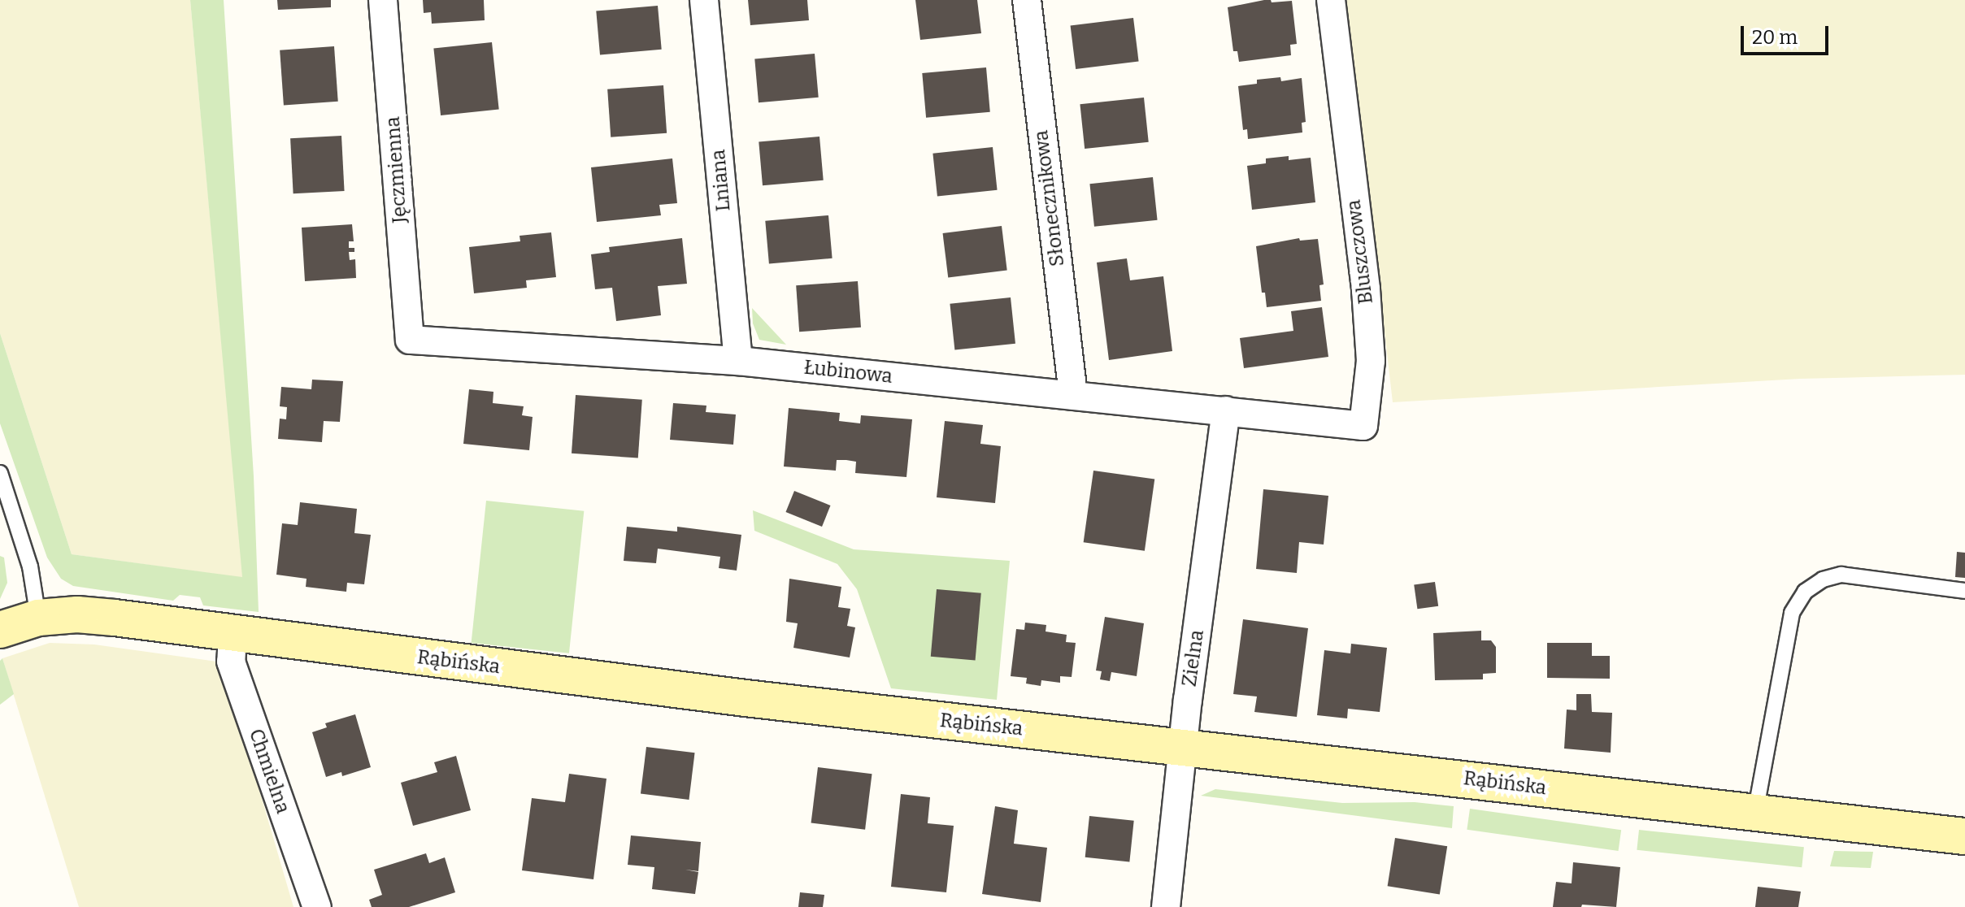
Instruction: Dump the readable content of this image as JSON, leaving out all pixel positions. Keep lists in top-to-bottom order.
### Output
{
  "streets": {
    "street": [
      "Jęczmienna",
      "Lniana",
      "Słonecznikowa",
      "Bluszczowa",
      "Łubinowa",
      "Zielna",
      "Rąbińska",
      "Chmielna"
    ]
  },
  "crossings": [
    ["Jęczmienna", "Łubinowa"],
    ["Lniana", "Łubinowa"],
    ["Słonecznikowa", "Łubinowa"],
    ["Bluszczowa", "Łubinowa"],
    ["Łubinowa", "Zielna"],
    ["Zielna", "Rąbińska"],
    ["Rąbińska", "Chmielna"]
  ],
  "scale_bar": "20 m"
}
